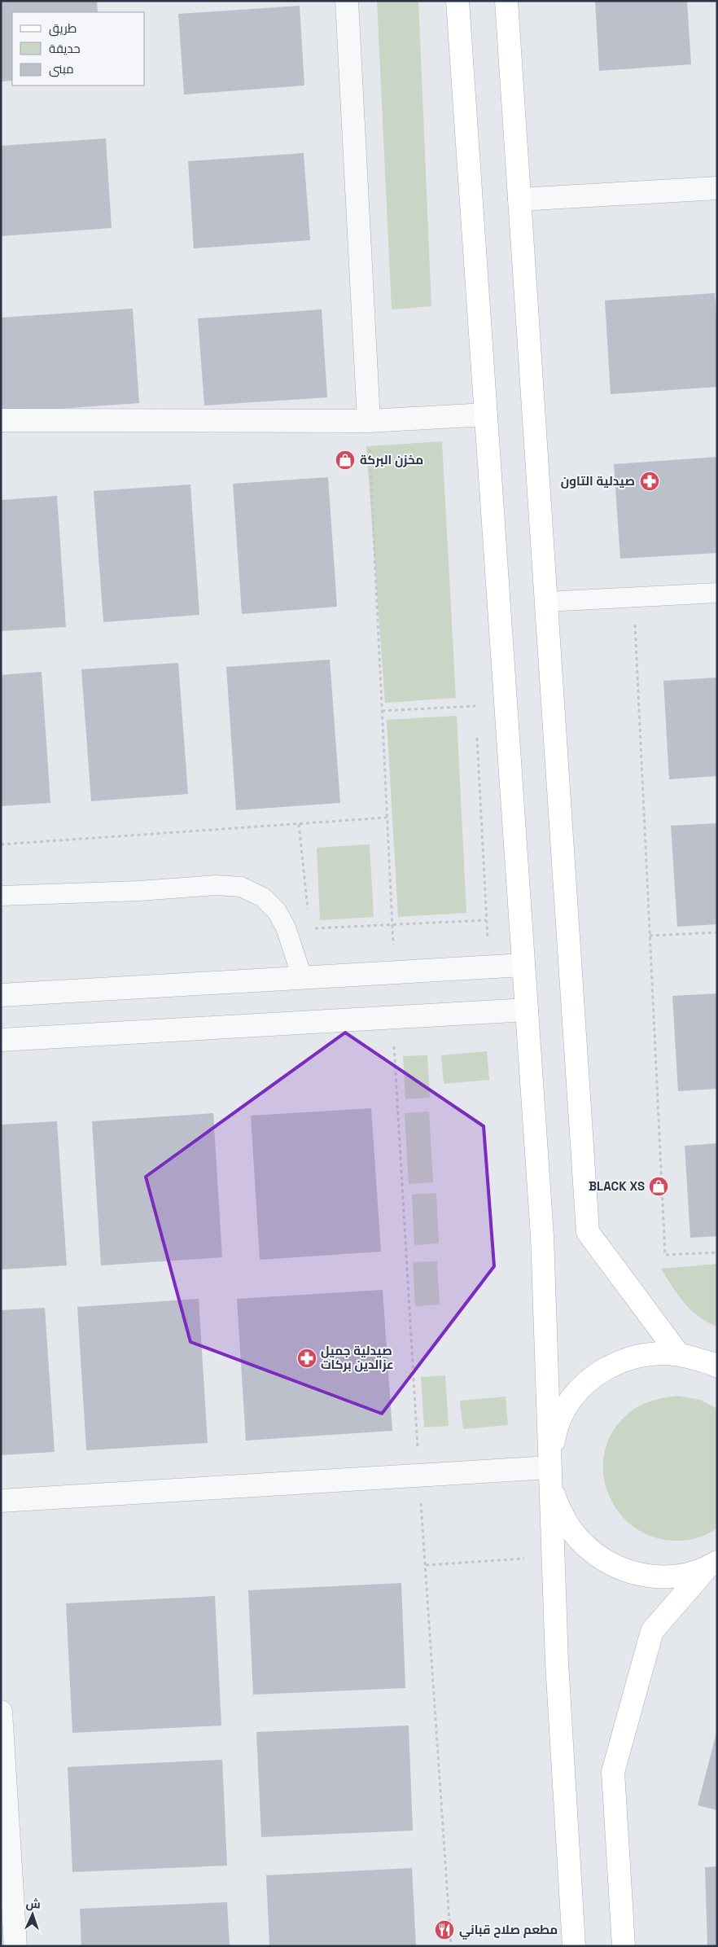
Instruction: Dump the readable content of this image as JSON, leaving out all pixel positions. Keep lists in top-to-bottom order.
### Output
{
  "places": {
    "shop": ["مخزن البركة", "BLACK XS"],
    "pharmacy": ["صيدلية التاون", "صيدلية جميل عزالدين بركات"],
    "restaurant": ["مطعم صلاح قباني"]
  },
  "legend": ["طريق", "حديقة", "مبنى"],
  "north": "top"
}
